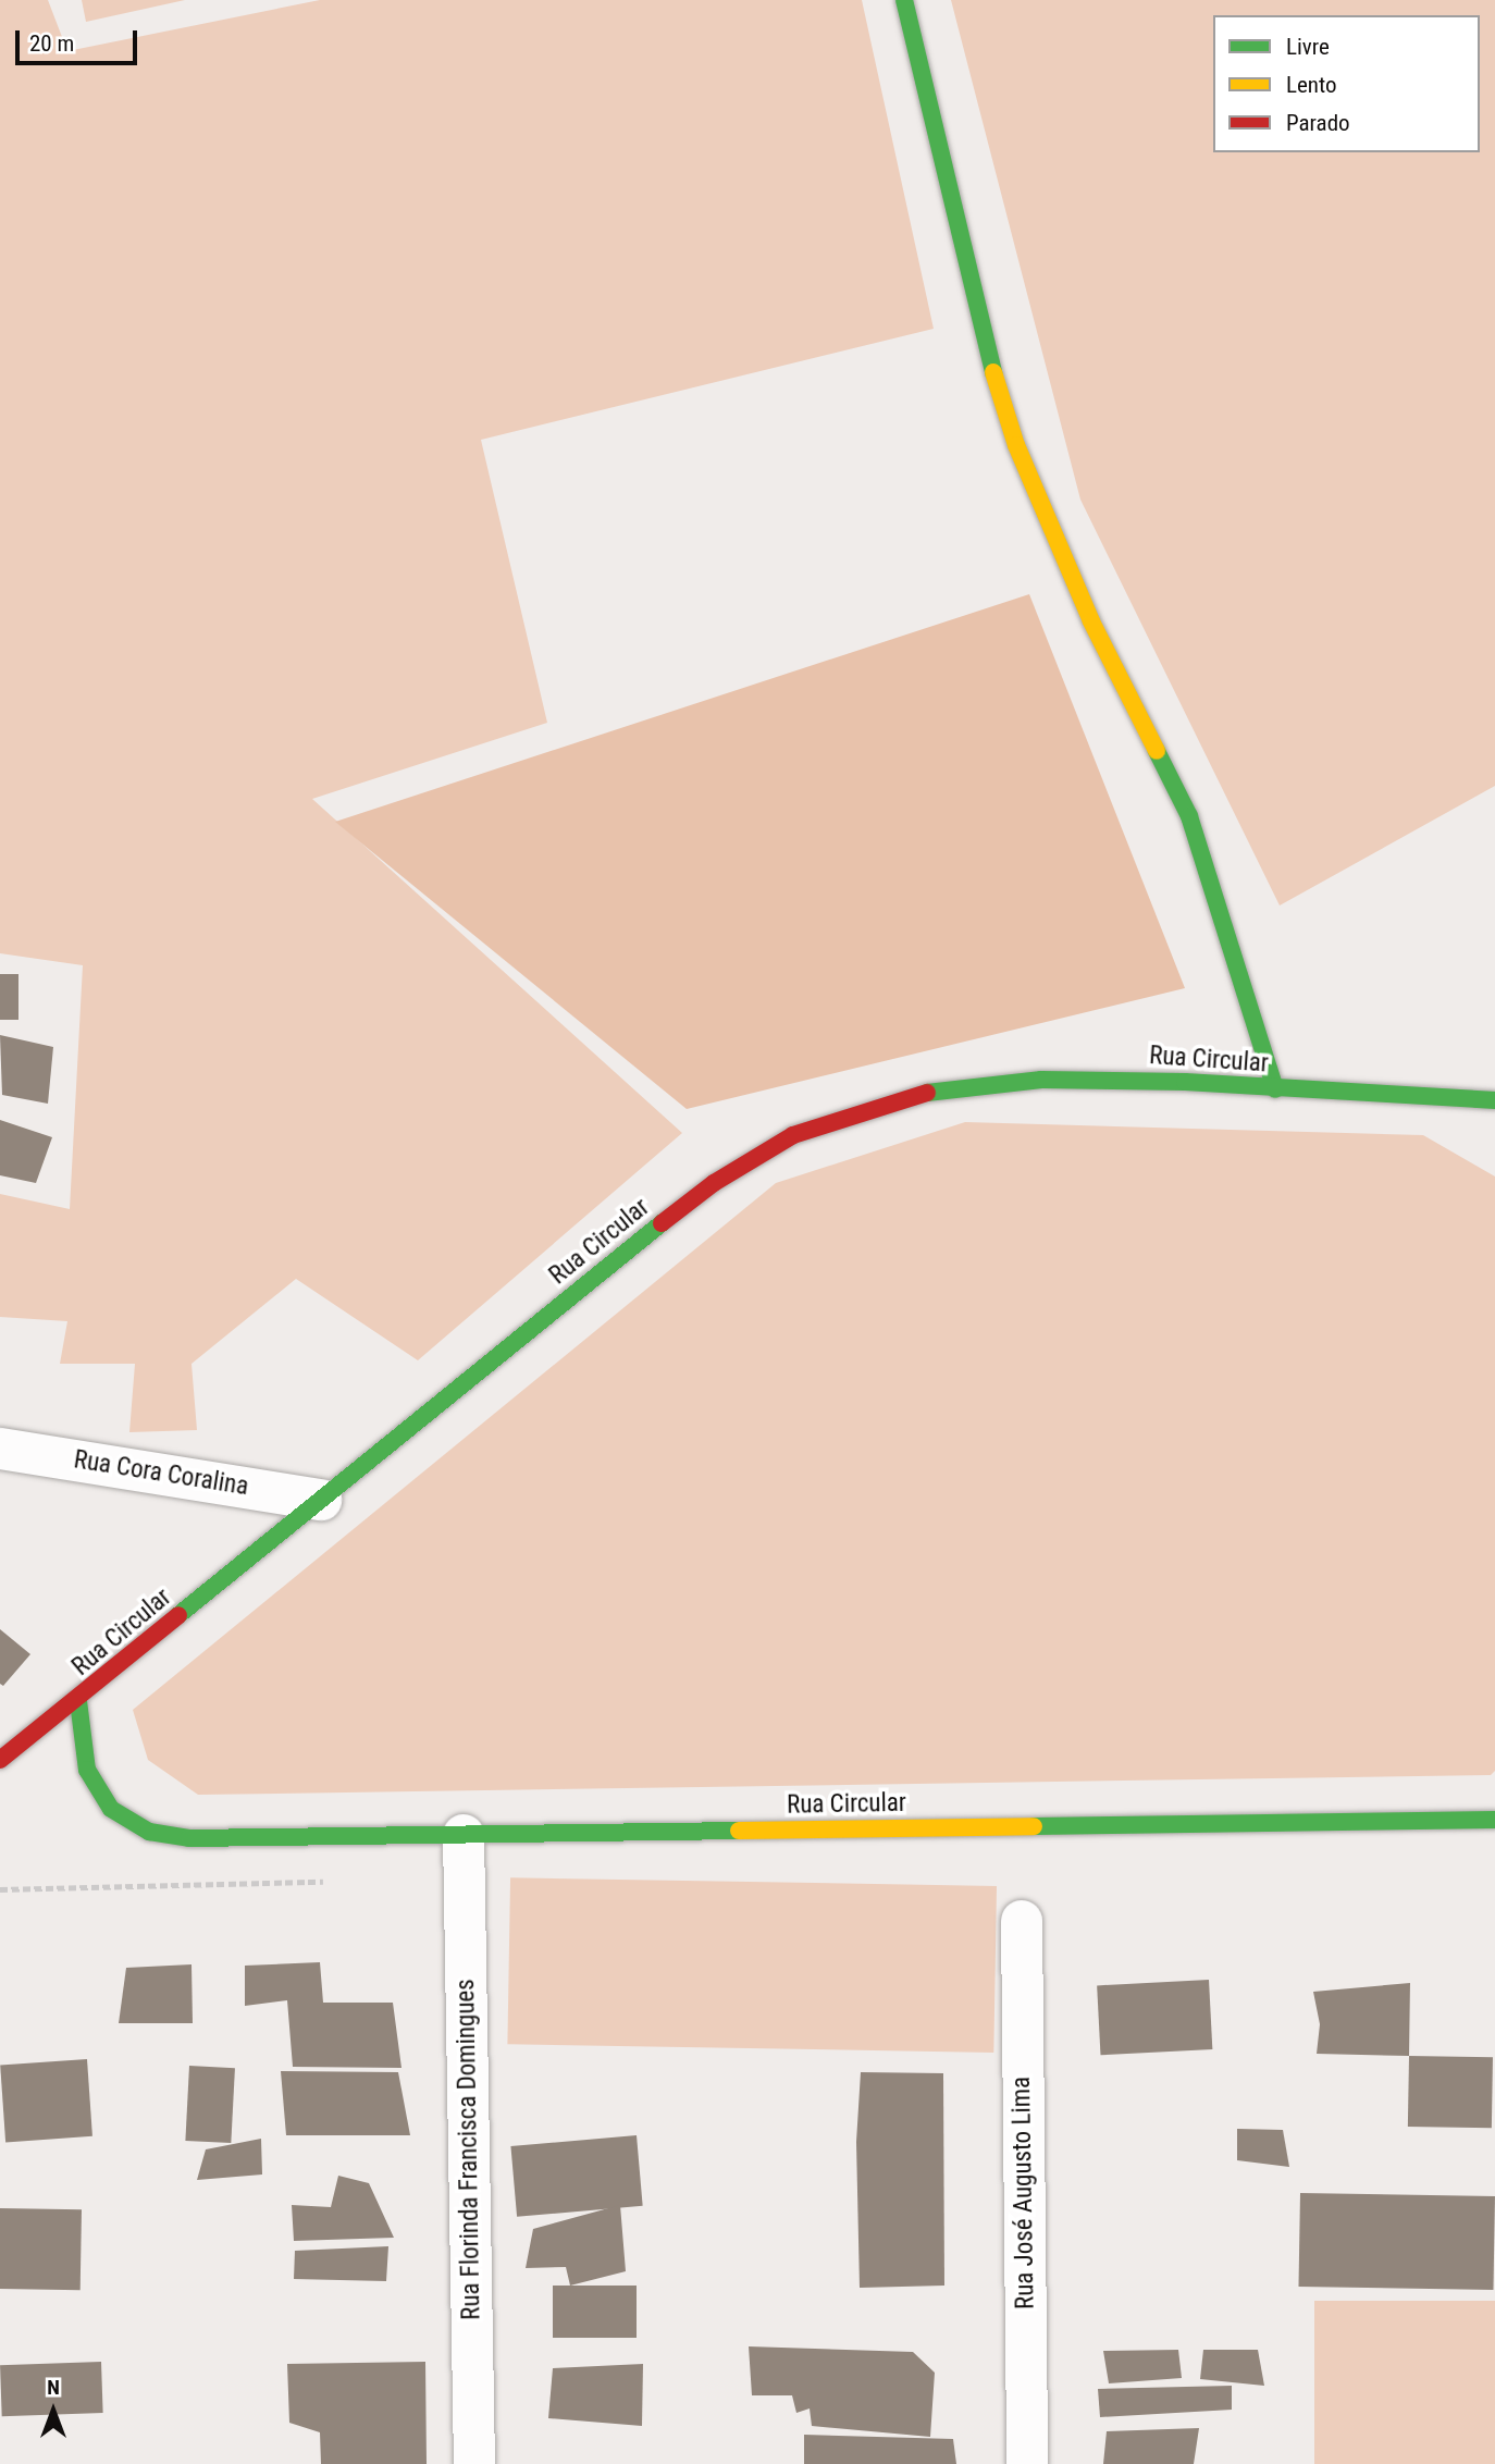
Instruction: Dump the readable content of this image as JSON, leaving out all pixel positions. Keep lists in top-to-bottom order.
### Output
{
  "streets": {
    "street": [
      "Rua Circular",
      "Rua Cora Coralina",
      "Rua Florinda Francisca Domingues",
      "Rua José Augusto Lima"
    ]
  },
  "crossings": [
    ["Rua Circular", "Rua Cora Coralina"],
    ["Rua Circular", "Rua Florinda Francisca Domingues"]
  ],
  "legend": ["Livre", "Lento", "Parado"],
  "scale_bar": "20 m",
  "north": "top"
}
